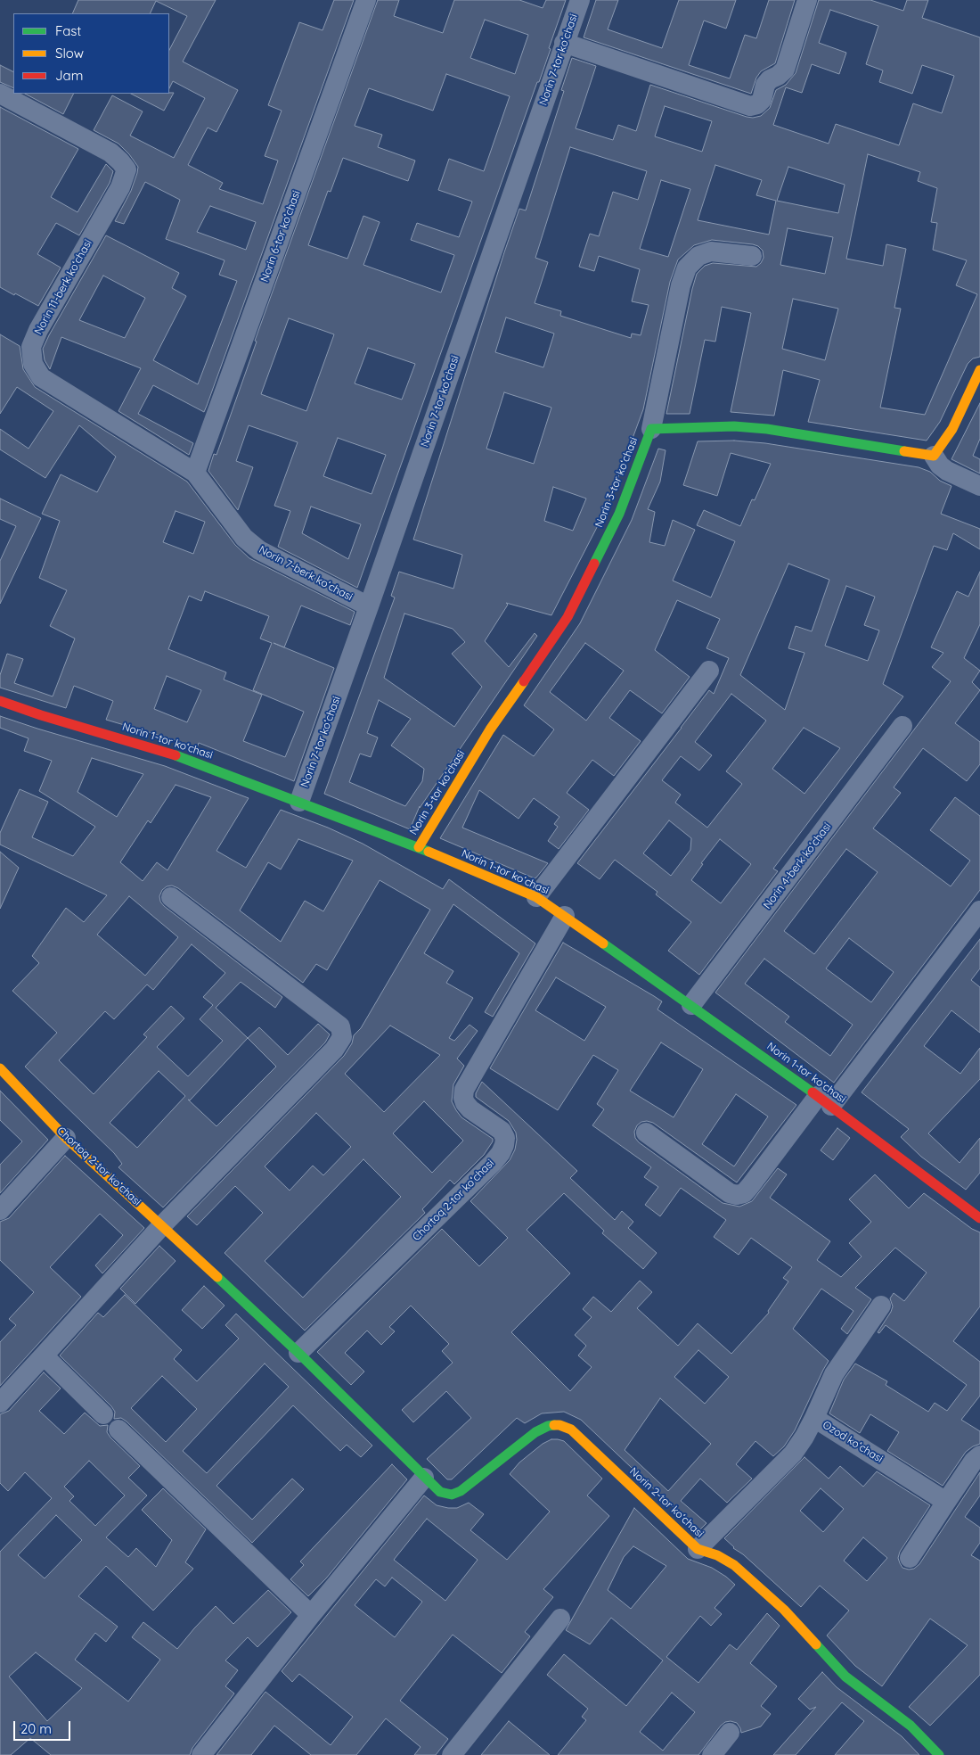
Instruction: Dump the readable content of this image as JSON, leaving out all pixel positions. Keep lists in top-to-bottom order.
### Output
{
  "streets": {
    "street": [
      "Norin 7-tor koʻchasi",
      "Norin 6-tor koʻchasi",
      "Norin 11-berk koʻchasi",
      "Norin 3-tor koʻchasi",
      "Norin 7-berk koʻchasi",
      "Norin 1-tor koʻchasi",
      "Norin 4-berk koʻchasi",
      "Chortoq 2-tor koʻchasi",
      "Ozod koʻchasi",
      "Norin 2-tor koʻchasi"
    ]
  },
  "crossings": [
    ["Norin 7-tor koʻchasi", "Norin 7-berk koʻchasi"],
    ["Norin 7-tor koʻchasi", "Norin 1-tor koʻchasi"],
    ["Norin 6-tor koʻchasi", "Norin 11-berk koʻchasi"],
    ["Norin 6-tor koʻchasi", "Norin 7-berk koʻchasi"],
    ["Norin 11-berk koʻchasi", "Norin 7-berk koʻchasi"],
    ["Norin 3-tor koʻchasi", "Norin 1-tor koʻchasi"],
    ["Norin 1-tor koʻchasi", "Norin 4-berk koʻchasi"],
    ["Norin 1-tor koʻchasi", "Chortoq 2-tor koʻchasi"],
    ["Chortoq 2-tor koʻchasi", "Norin 2-tor koʻchasi"],
    ["Ozod koʻchasi", "Norin 2-tor koʻchasi"]
  ],
  "legend": ["Fast", "Slow", "Jam"],
  "scale_bar": "20 m"
}
